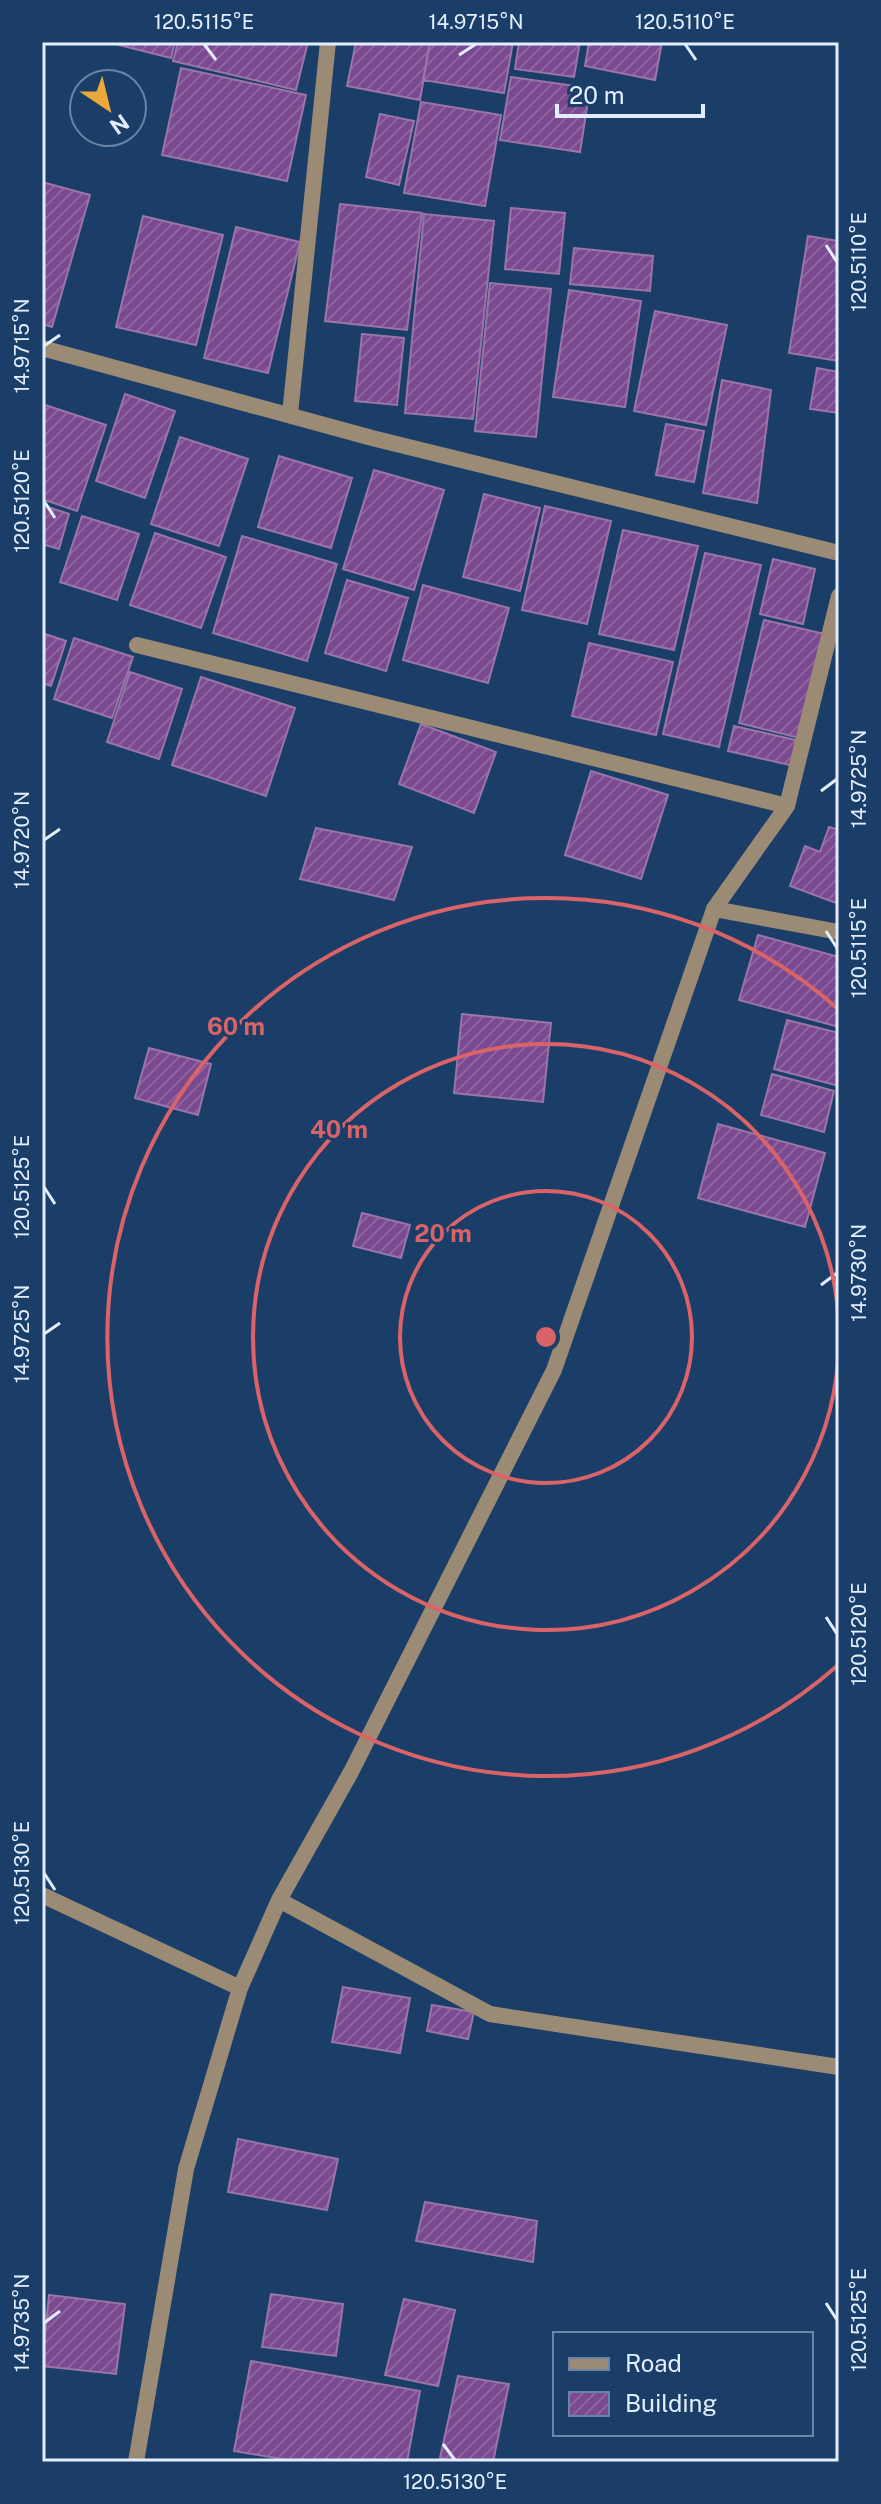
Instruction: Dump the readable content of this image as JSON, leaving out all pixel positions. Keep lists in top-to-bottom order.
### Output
{
  "legend": ["Road", "Building"],
  "scale_bar": "20 m",
  "north": "bottom right",
  "coordinates": [
    "120.5115°E",
    "14.9715°N",
    "120.5110°E",
    "120.5120°E",
    "14.9725°N",
    "14.9720°N",
    "120.5125°E",
    "14.9730°N",
    "120.5130°E",
    "14.9735°N"
  ],
  "rings": ["60 m", "40 m", "20 m"]
}
